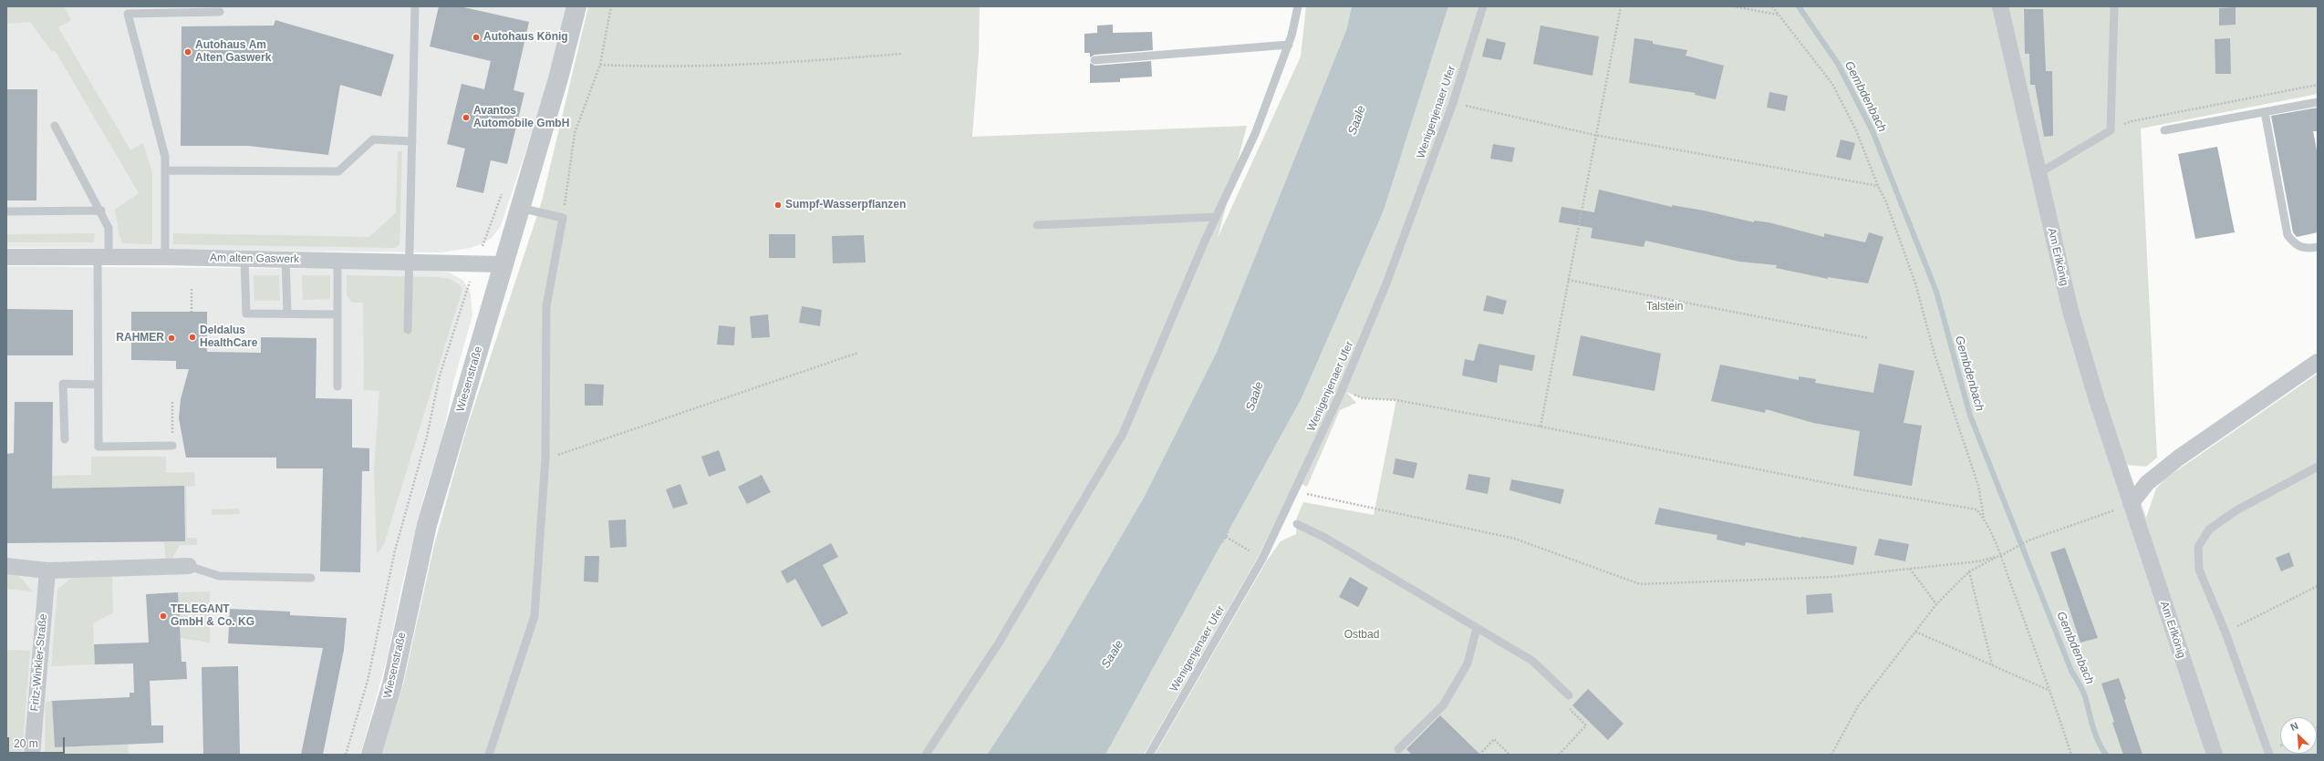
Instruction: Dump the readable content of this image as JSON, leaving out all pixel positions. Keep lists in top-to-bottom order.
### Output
{
  "streets": {
    "street": [
      "Am Erlkönig",
      "Am alten Gaswerk",
      "Wiesenstraße",
      "Fritz-Winkler-Straße"
    ],
    "lane": ["Wenigenjenaer Ufer"]
  },
  "crossings": [
    ["Am alten Gaswerk", "Wiesenstraße"]
  ],
  "water": ["Gembdenbach", "Saale"],
  "parks": ["Talstein", "Ostbad"],
  "places": [
    "Autohaus König",
    "Autohaus Am Alten Gaswerk",
    "Avantos Automobile GmbH",
    "Sumpf-Wasserpflanzen",
    "Deldalus HealthCare",
    "RAHMER",
    "TELEGANT GmbH & Co. KG"
  ],
  "scale_bar": "20 m",
  "north": "top left"
}
